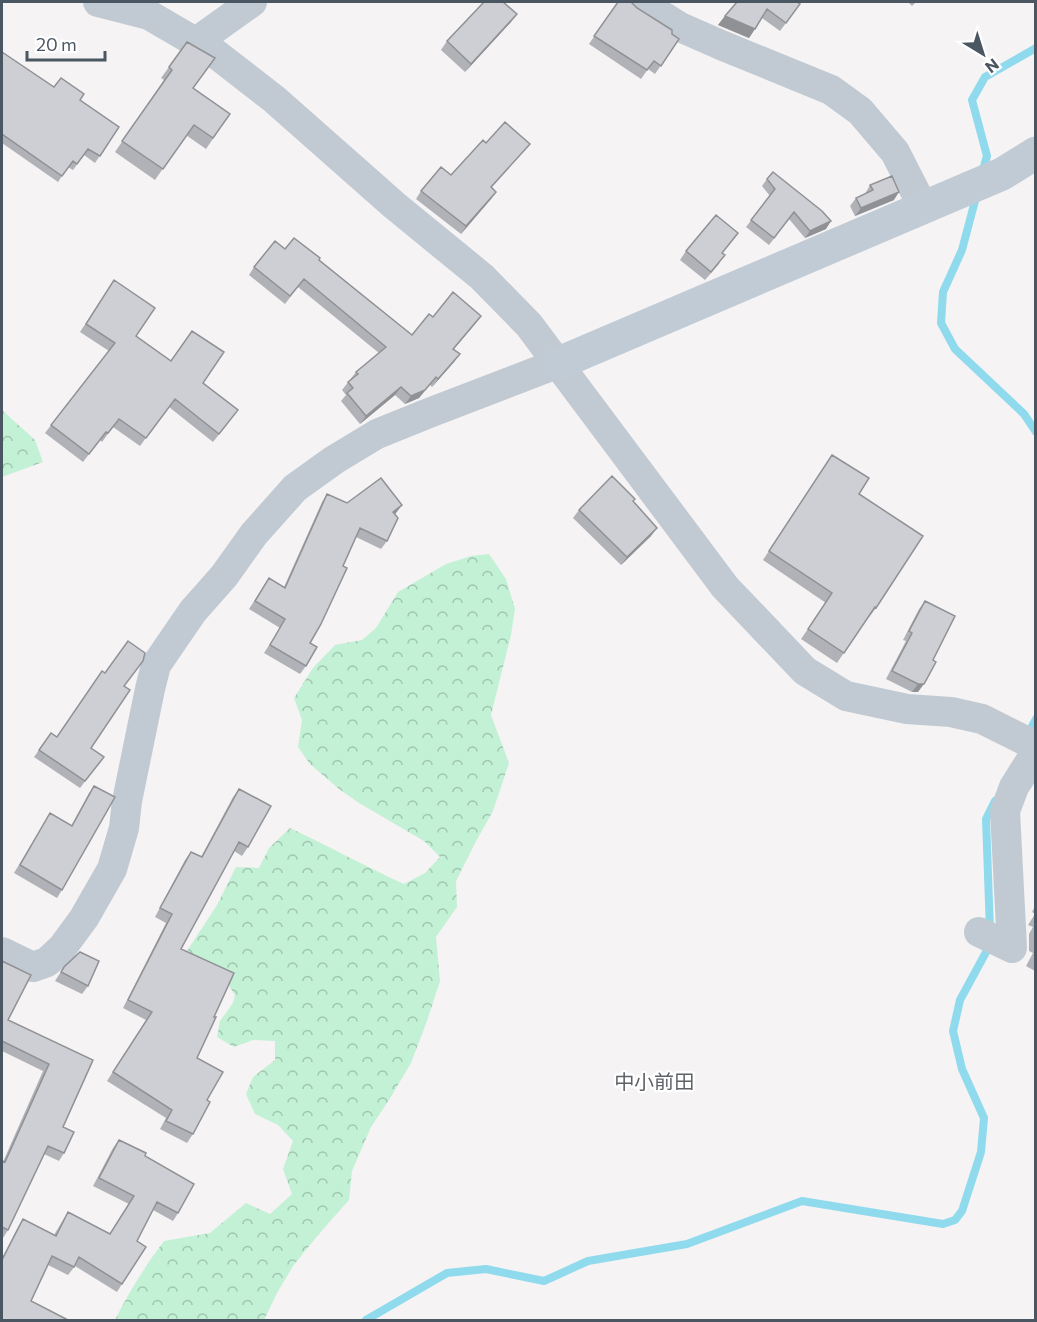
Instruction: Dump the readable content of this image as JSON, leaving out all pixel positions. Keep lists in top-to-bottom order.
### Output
{
  "districts": ["中小前田"],
  "scale_bar": "20 m",
  "north": "bottom right"
}
